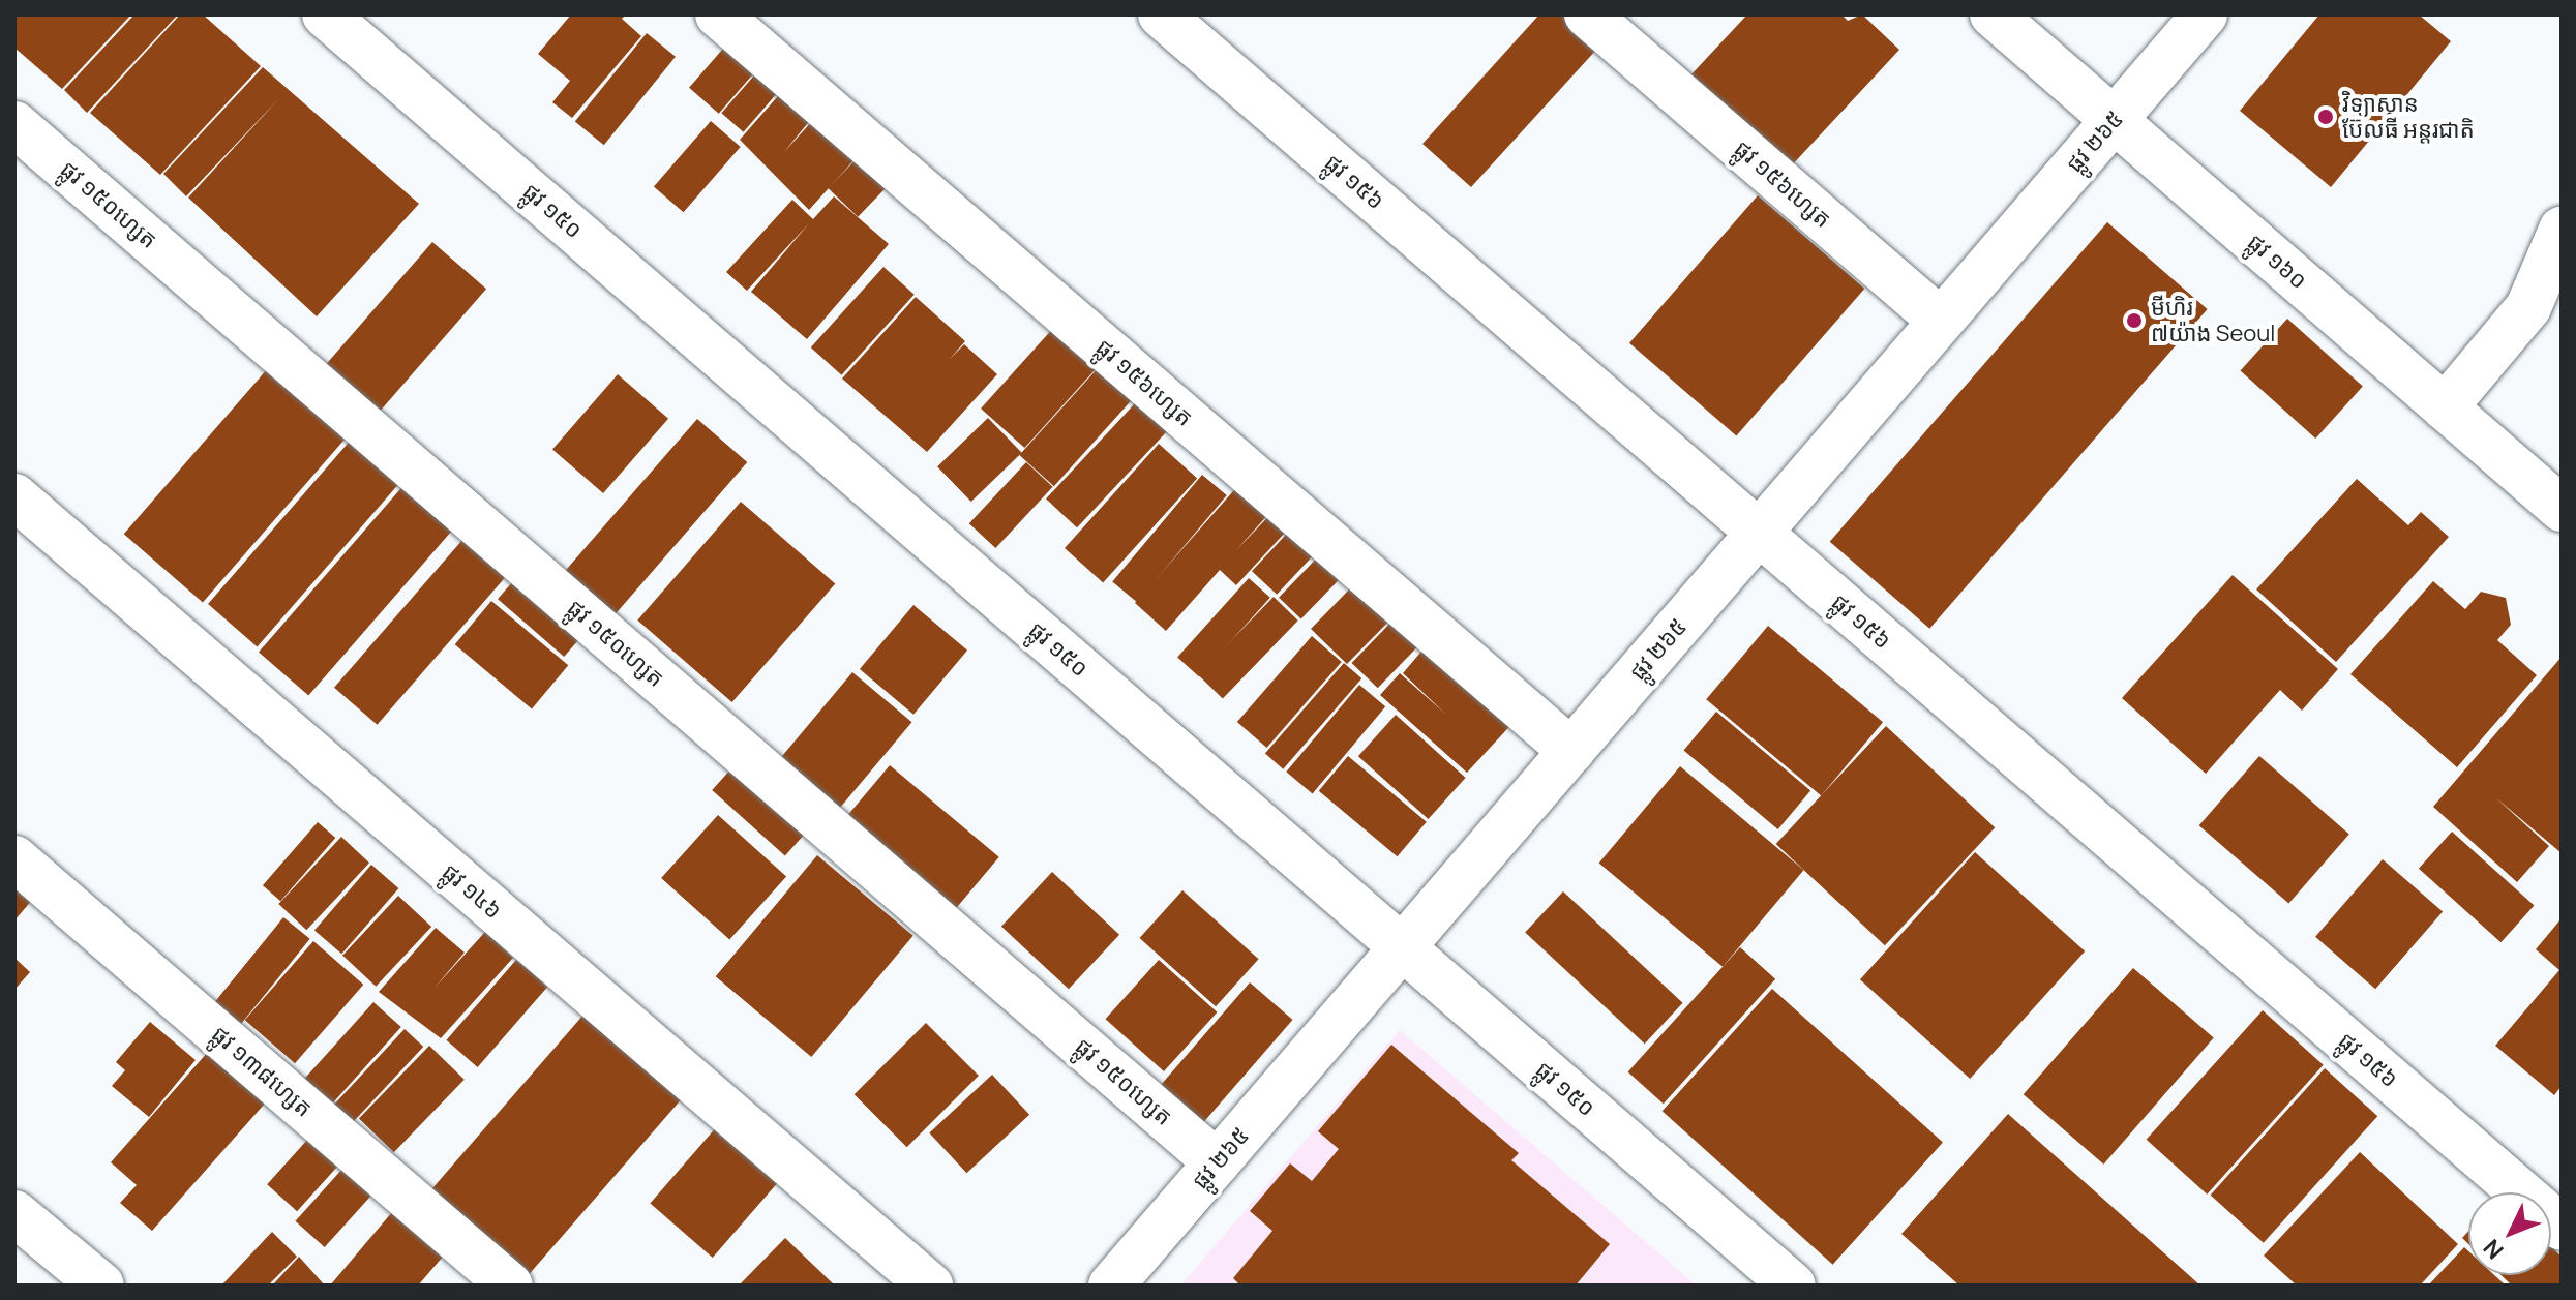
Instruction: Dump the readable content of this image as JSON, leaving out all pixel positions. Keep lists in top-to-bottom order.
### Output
{
  "streets": {
    "street": [
      "ផ្លូវ ២៦៥",
      "ផ្លូវ ១៥៦",
      "ផ្លូវ ១៥៦ហ្សេត",
      "ផ្លូវ ១៥០ហ្សេត",
      "ផ្លូវ ១៥០",
      "ផ្លូវ ១៦០",
      "ផ្លូវ ១៤៦",
      "ផ្លូវ ១៣៨ហ្សេត"
    ]
  },
  "crossings": [
    ["ផ្លូវ ២៦៥", "ផ្លូវ ១៥៦"],
    ["ផ្លូវ ២៦៥", "ផ្លូវ ១៥៦ហ្សេត"],
    ["ផ្លូវ ២៦៥", "ផ្លូវ ១៥០ហ្សេត"],
    ["ផ្លូវ ២៦៥", "ផ្លូវ ១៥០"],
    ["ផ្លូវ ២៦៥", "ផ្លូវ ១៦០"]
  ],
  "places": ["វិទ្យាស្ថាន ប៊ែលធី អន្ដរជាតិ", "មីហិរ ៧យ៉ាង Seoul"],
  "north": "bottom left"
}
